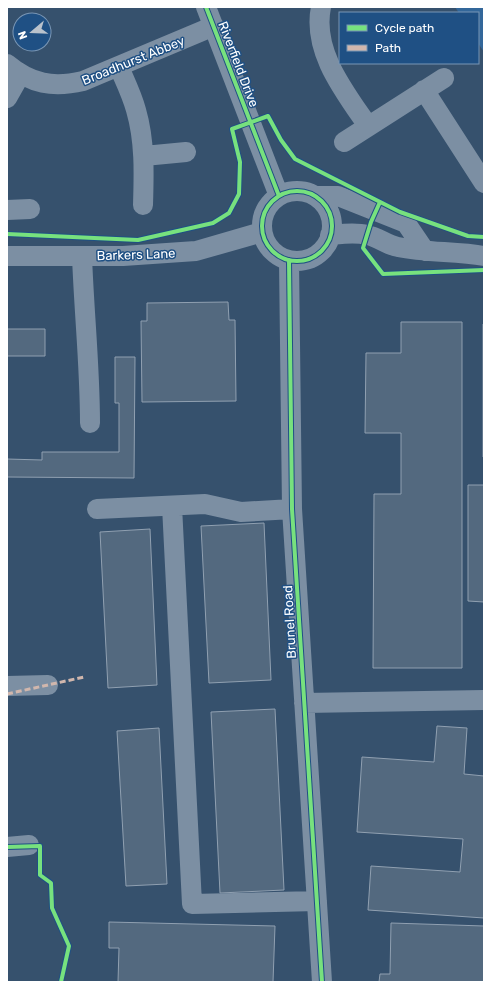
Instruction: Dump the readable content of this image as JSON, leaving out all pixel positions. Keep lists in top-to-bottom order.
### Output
{
  "streets": {
    "street": [
      "Broadhurst Abbey",
      "Riverfield Drive",
      "Barkers Lane",
      "Brunel Road"
    ]
  },
  "crossings": [
    ["Broadhurst Abbey", "Riverfield Drive"],
    ["Riverfield Drive", "Barkers Lane"],
    ["Riverfield Drive", "Brunel Road"],
    ["Barkers Lane", "Brunel Road"]
  ],
  "legend": ["Cycle path", "Path"],
  "north": "left"
}
